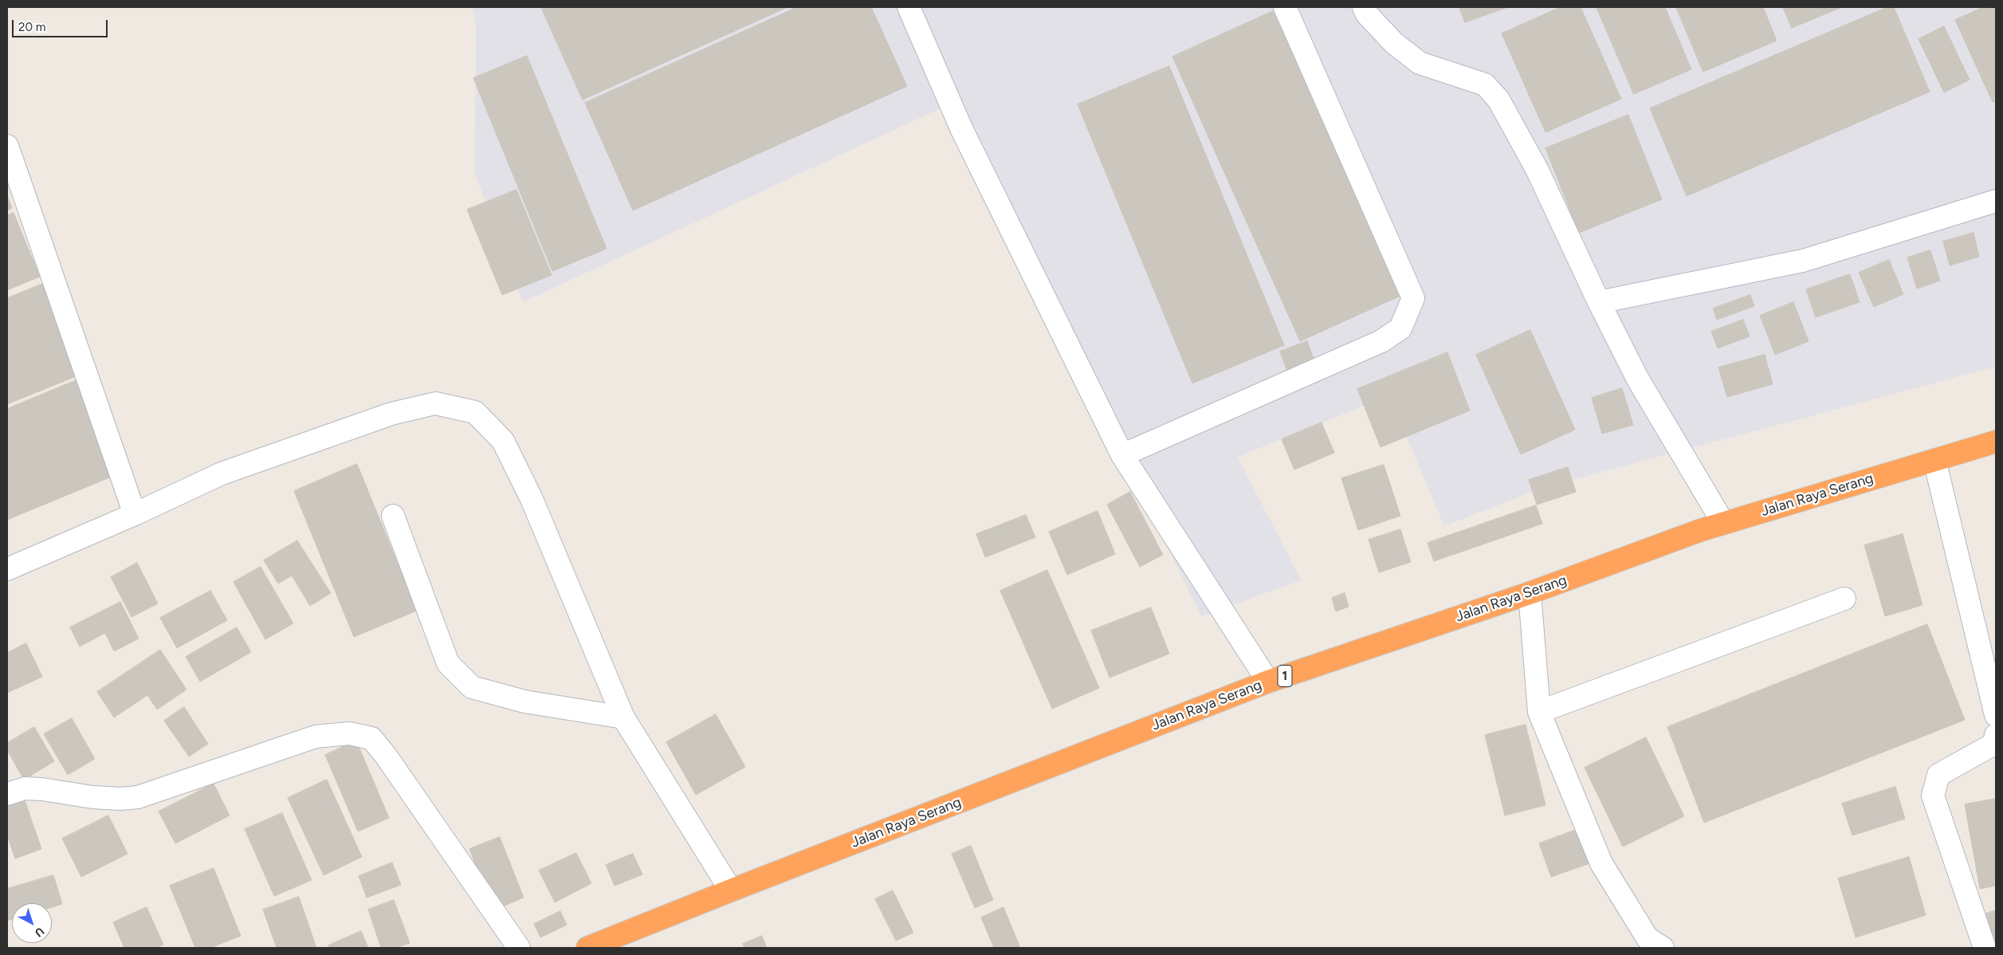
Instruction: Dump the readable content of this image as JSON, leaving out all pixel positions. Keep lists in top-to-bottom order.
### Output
{
  "streets": {
    "highway": ["Jalan Raya Serang", "1"]
  },
  "scale_bar": "20 m",
  "north": "bottom right"
}
